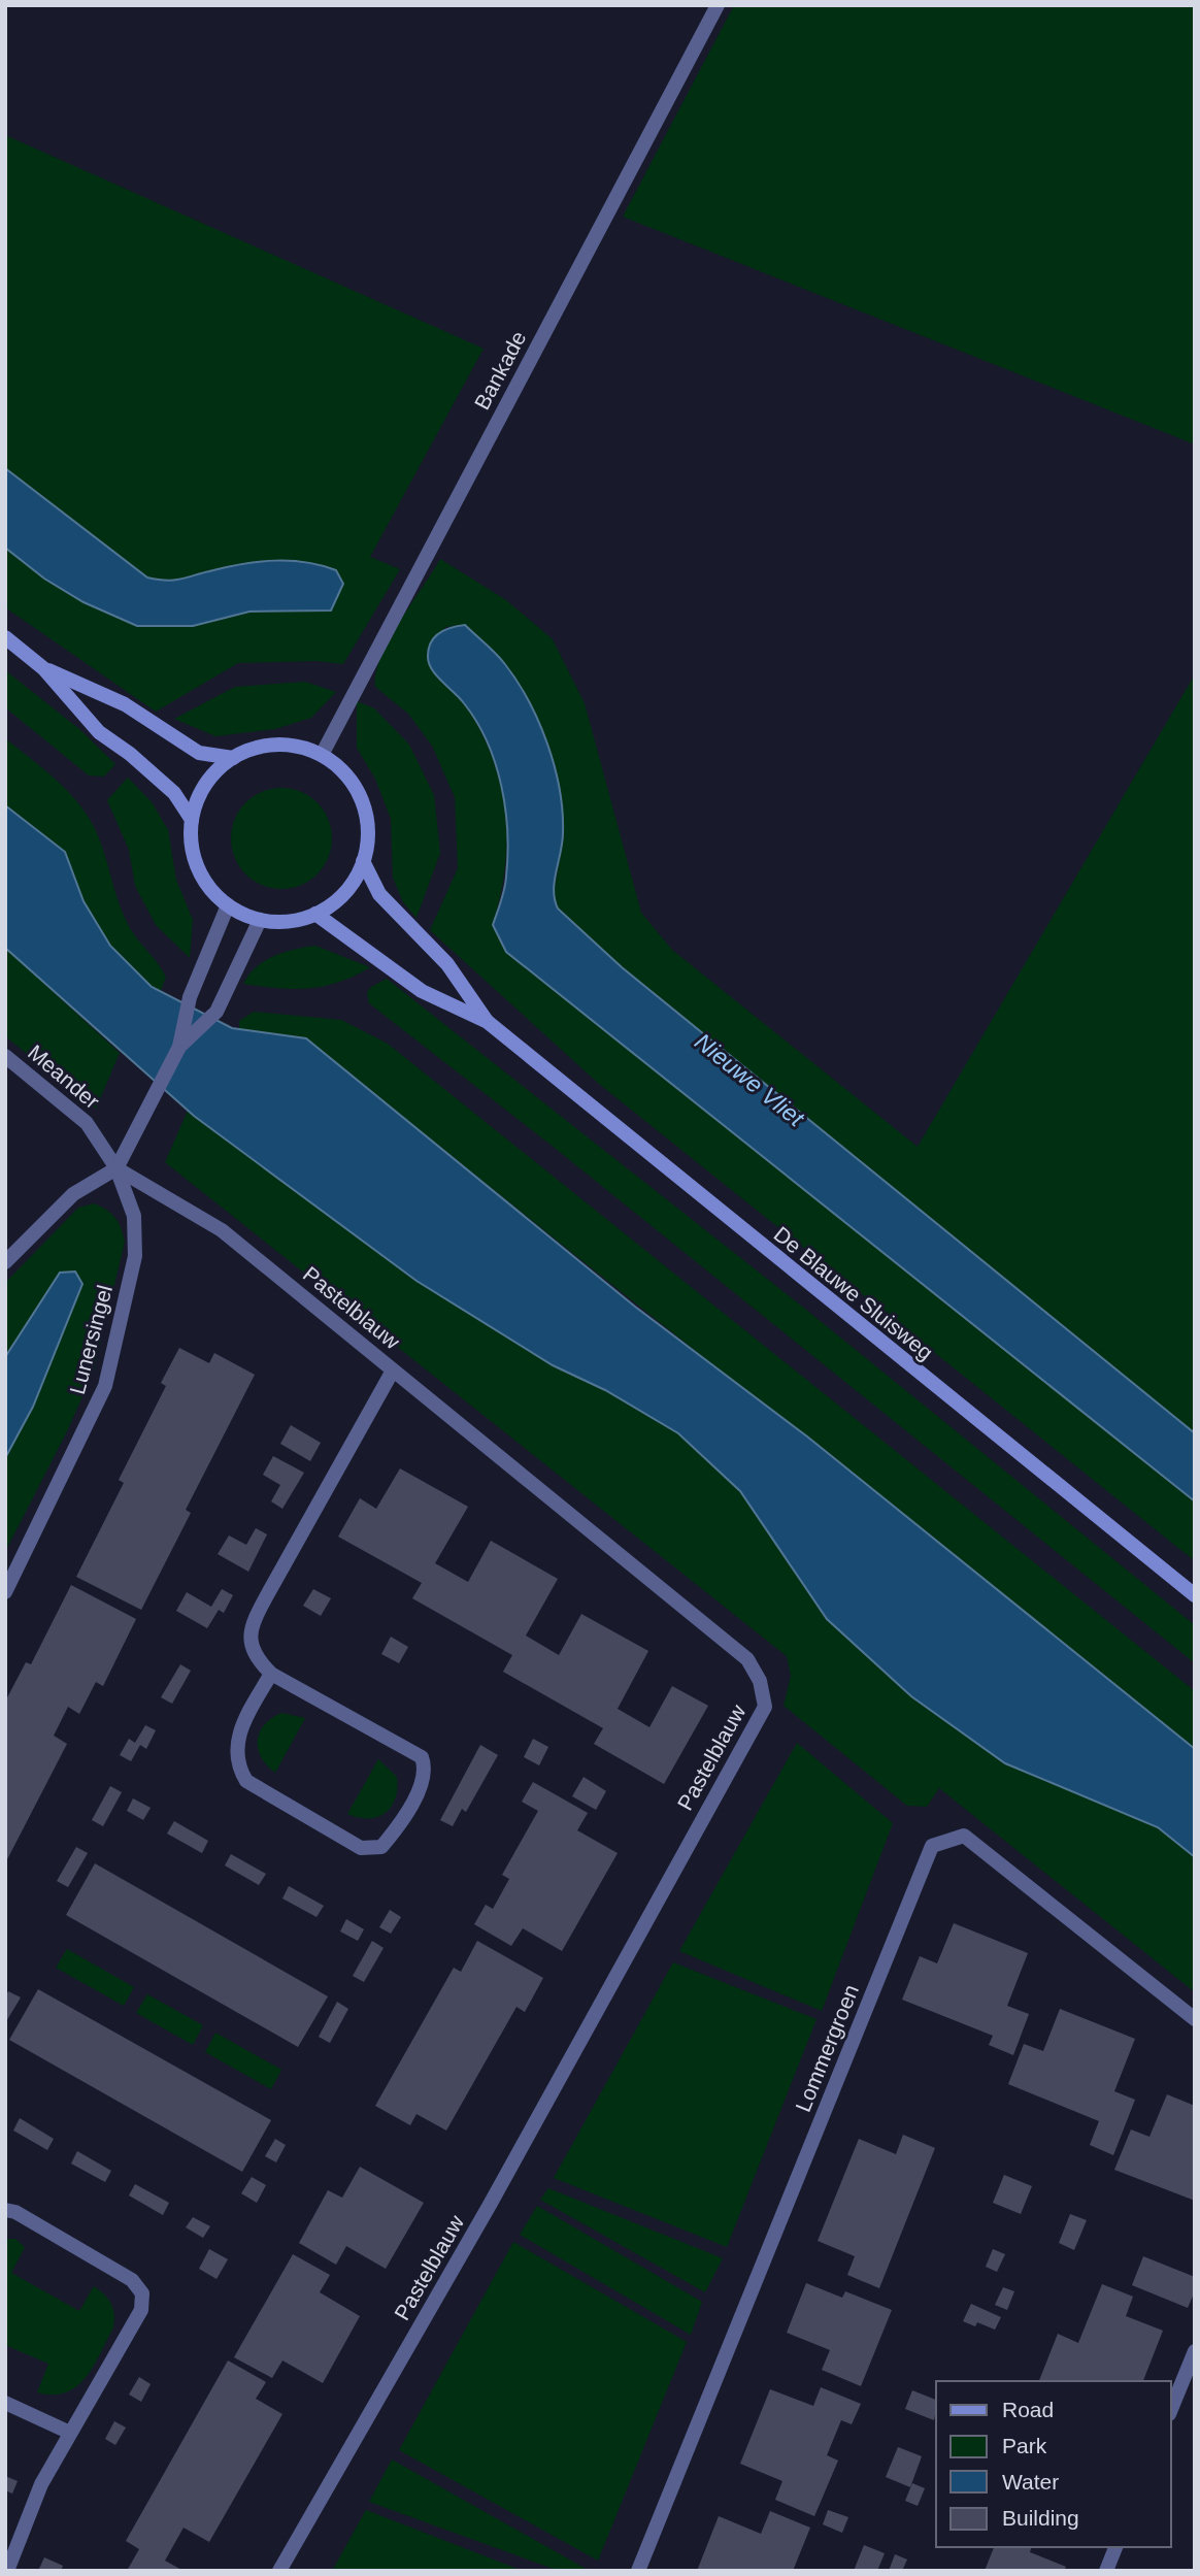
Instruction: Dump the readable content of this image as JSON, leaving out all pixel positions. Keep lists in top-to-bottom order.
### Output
{
  "streets": {
    "main road": ["De Blauwe Sluisweg"],
    "street": [
      "Bankade",
      "Meander",
      "Pastelblauw",
      "Lunersingel",
      "Lommergroen"
    ]
  },
  "crossings": [
    ["Bankade", "De Blauwe Sluisweg"],
    ["Meander", "Pastelblauw"],
    ["Meander", "Lunersingel"],
    ["Pastelblauw", "Lunersingel"]
  ],
  "water": ["Nieuwe Vliet"],
  "legend": [
    "Road",
    "Park",
    "Water",
    "Building"
  ]
}
